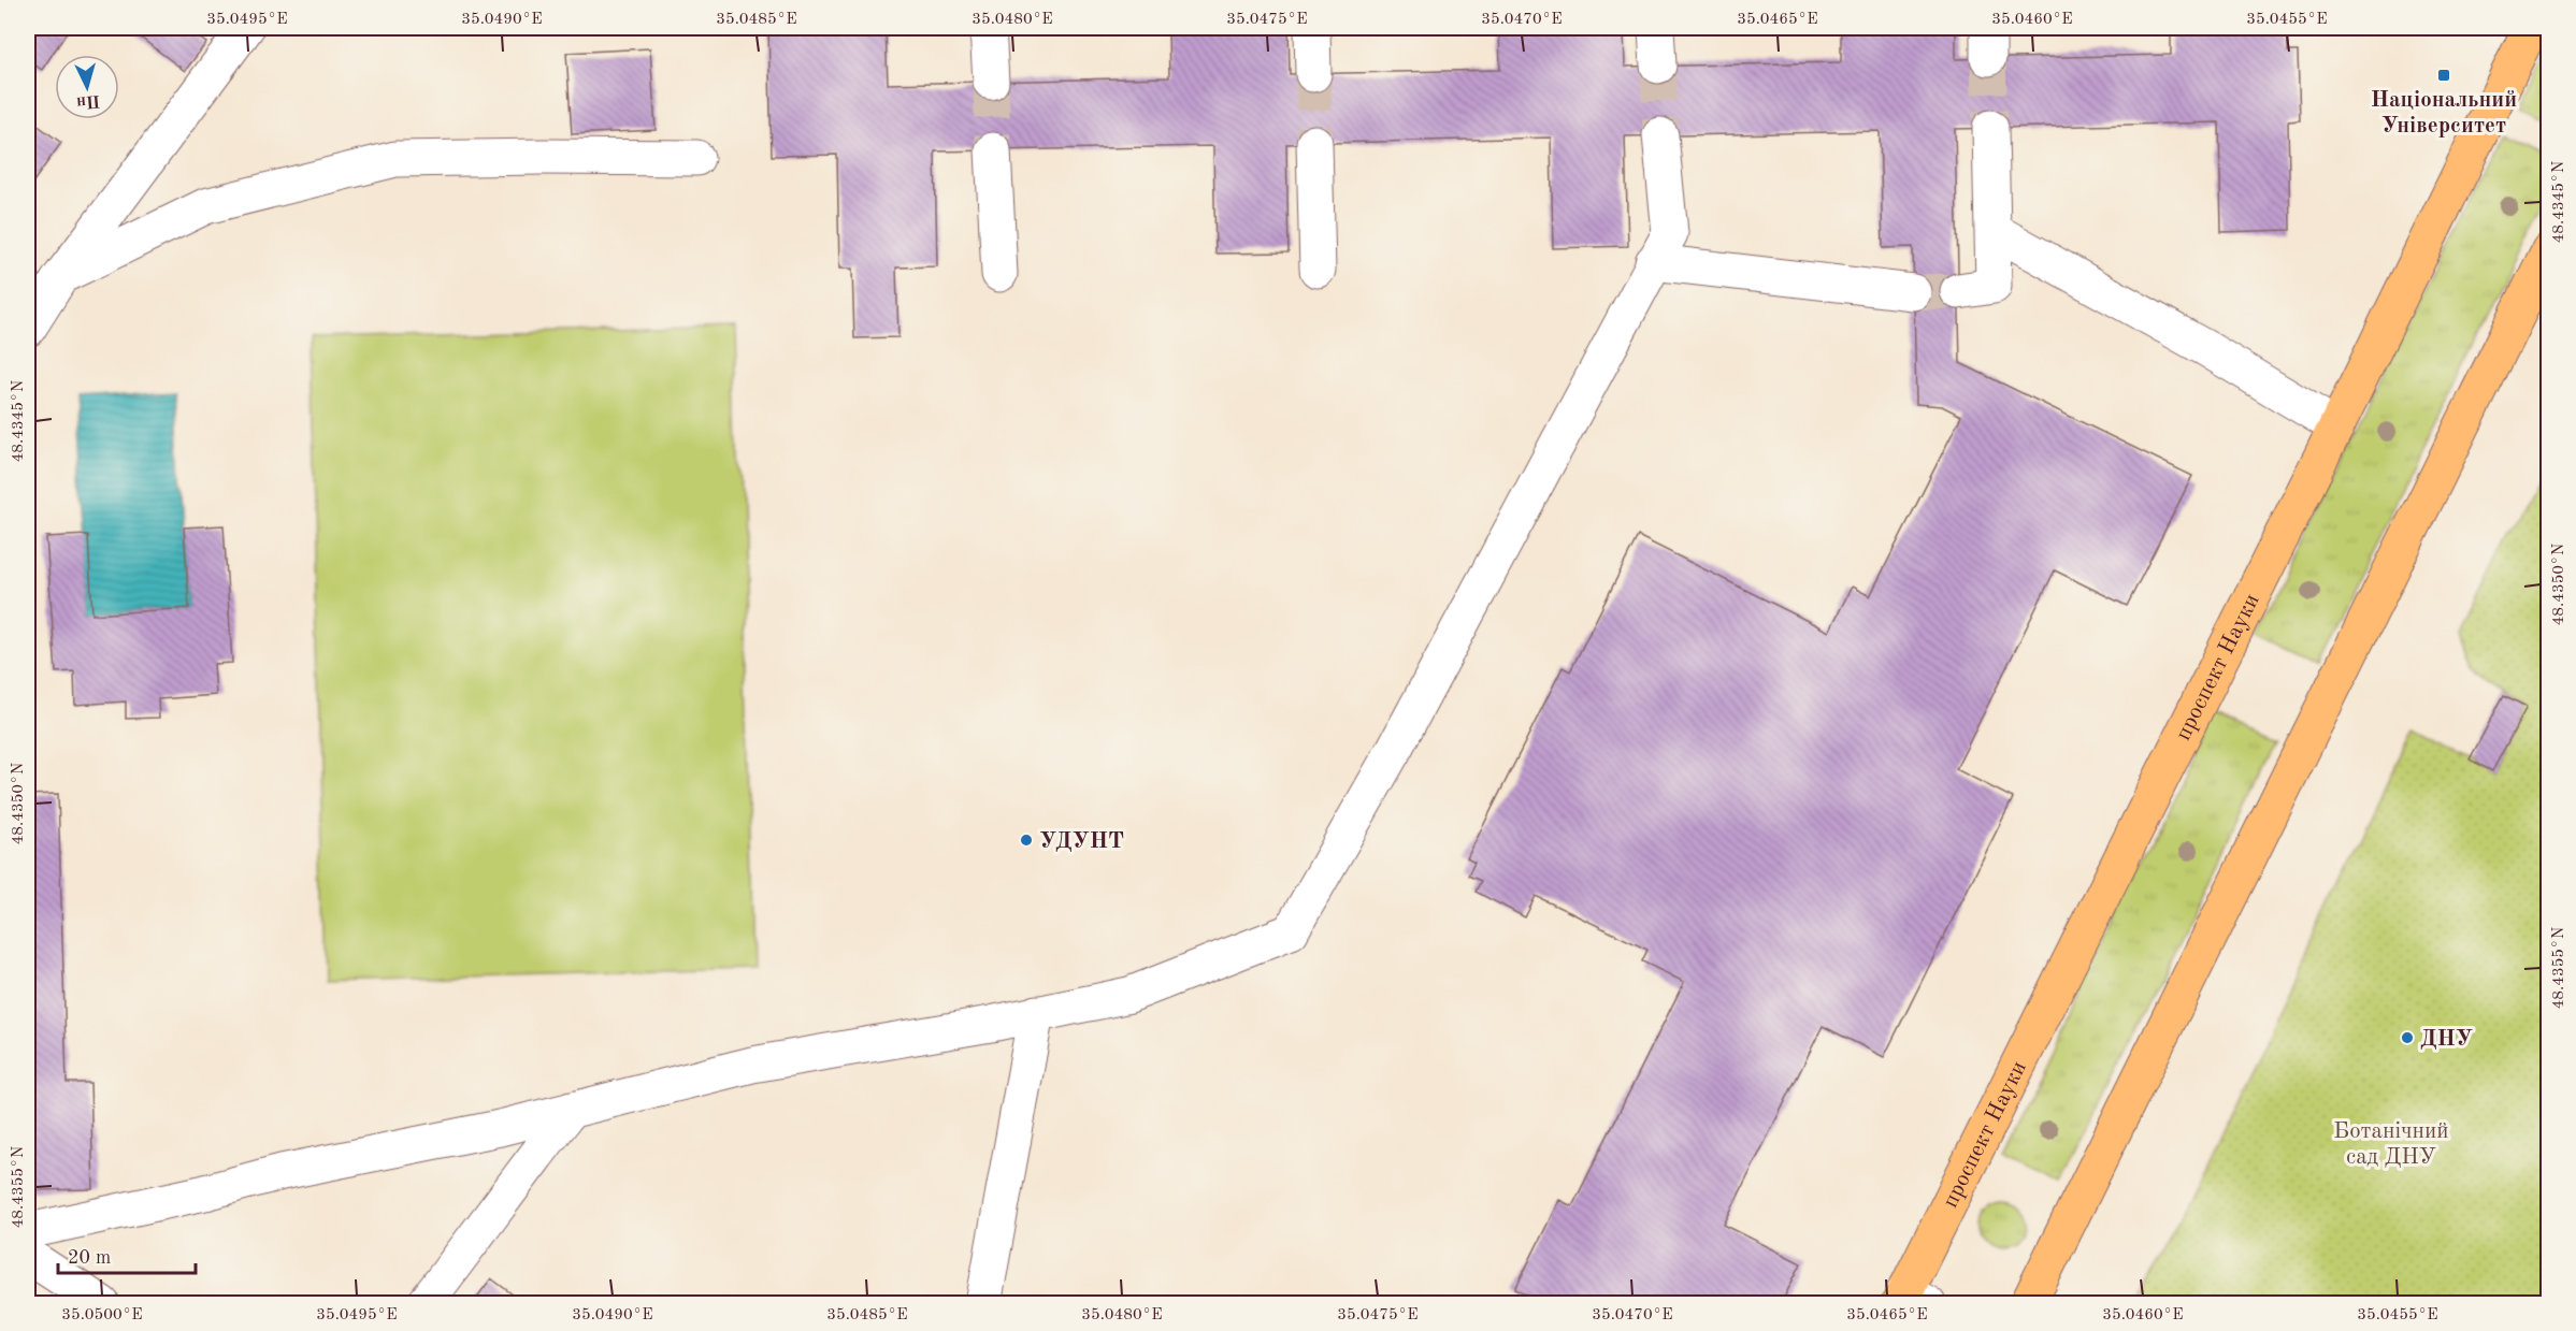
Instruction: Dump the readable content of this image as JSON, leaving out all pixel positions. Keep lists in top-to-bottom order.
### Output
{
  "streets": {
    "main road": ["проспект Науки"]
  },
  "parks": ["Ботанічний сад ДНУ"],
  "places": {
    "transit": ["Національний Університет"],
    "other": ["УДУНТ", "ДНУ"]
  },
  "scale_bar": "20 m",
  "north": "bottom",
  "coordinates": [
    "35.0495°E",
    "35.0490°E",
    "35.0485°E",
    "35.0480°E",
    "35.0475°E",
    "35.0470°E",
    "35.0465°E",
    "35.0460°E",
    "35.0455°E",
    "48.4345°N",
    "48.4350°N",
    "48.4355°N",
    "35.0500°E"
  ]
}
